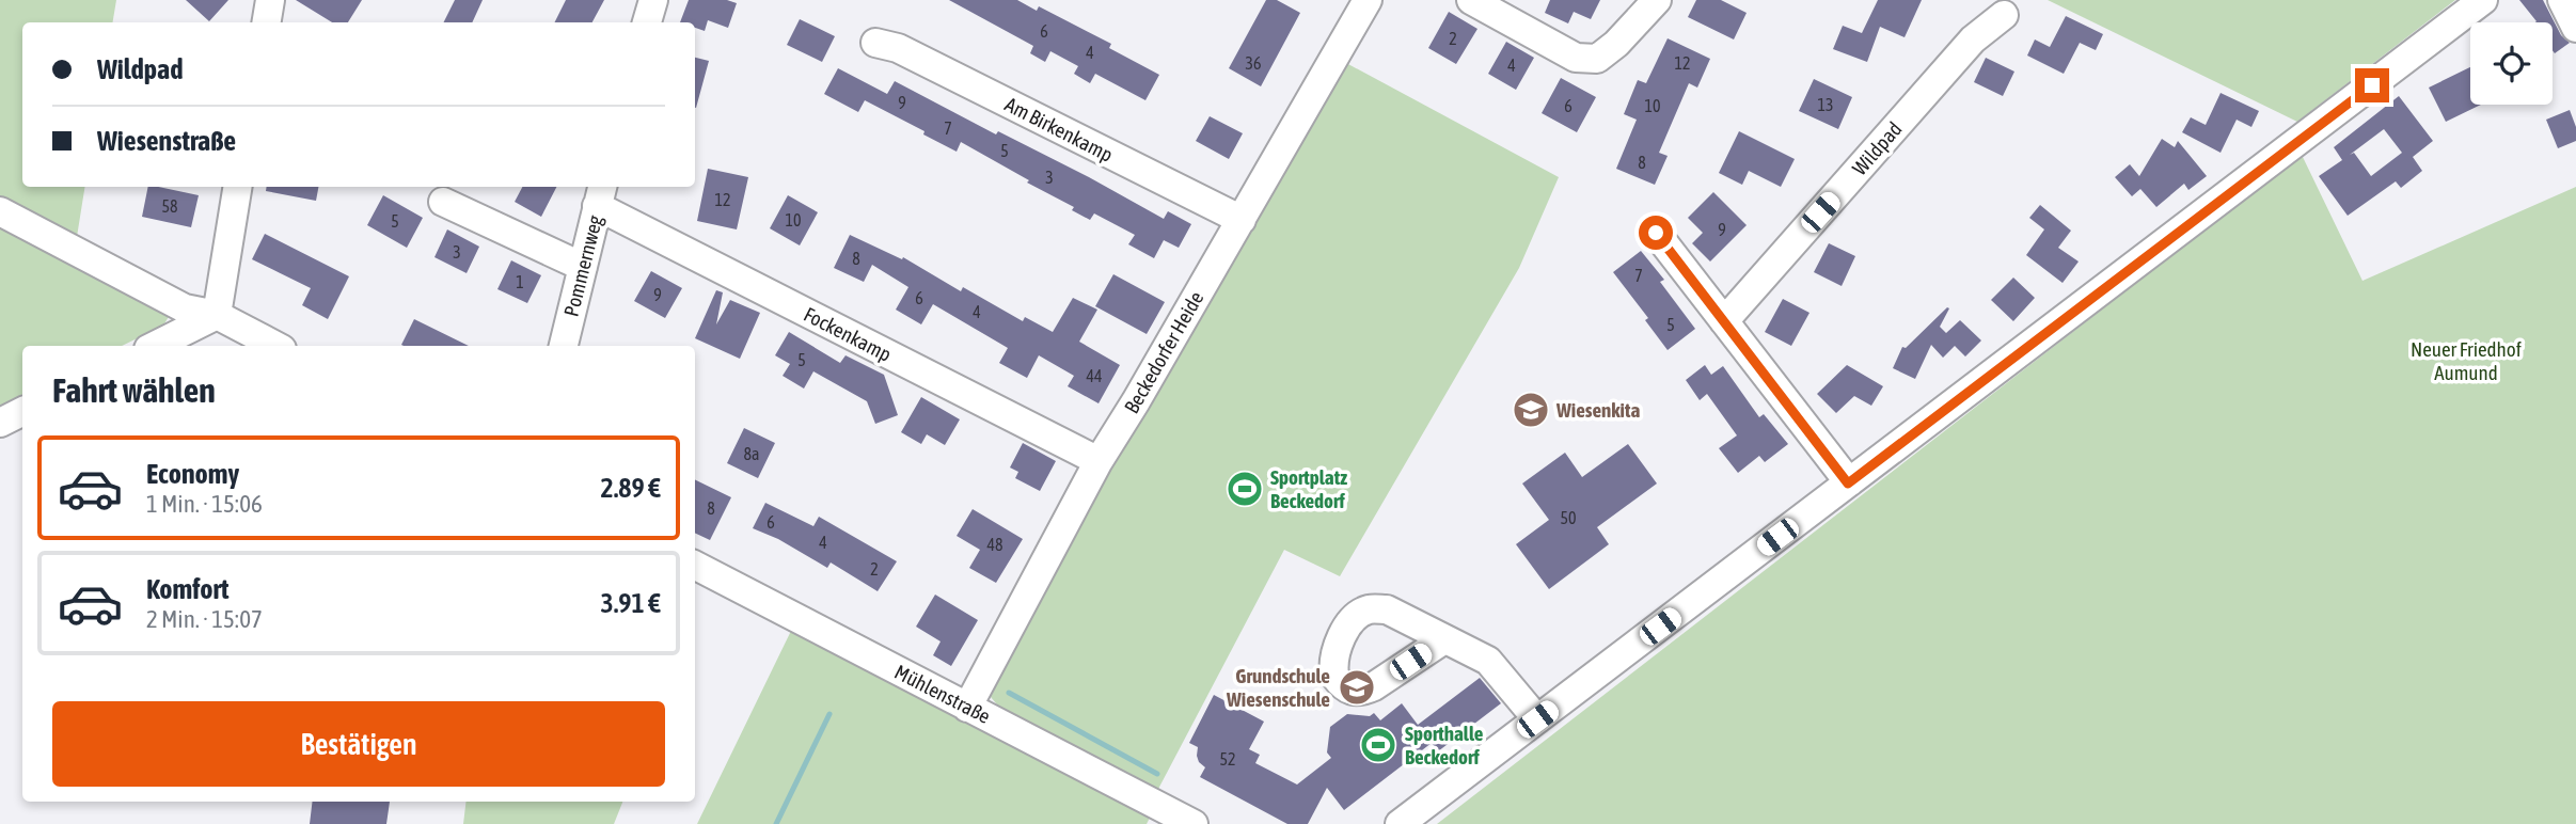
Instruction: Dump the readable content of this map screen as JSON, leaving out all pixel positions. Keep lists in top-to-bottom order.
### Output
{
  "streets": {
    "street": [
      "Am Birkenkamp",
      "Wildpad",
      "Pommernweg",
      "Fockenkamp",
      "Beckedorfer Heide",
      "Mühlenstraße"
    ]
  },
  "crossings": [
    ["Am Birkenkamp", "Beckedorfer Heide"],
    ["Pommernweg", "Fockenkamp"],
    ["Fockenkamp", "Beckedorfer Heide"],
    ["Beckedorfer Heide", "Mühlenstraße"]
  ],
  "parks": ["Neuer Friedhof Aumund"],
  "places": {
    "school or university": ["Wiesenkita", "Grundschule Wiesenschule"],
    "sports": ["Sportplatz Beckedorf", "Sporthalle Beckedorf"]
  },
  "house_numbers": [
    "6",
    "2",
    "4",
    "36",
    "12",
    "4",
    "9",
    "13",
    "6",
    "10",
    "7",
    "5",
    "8",
    "3",
    "12",
    "58",
    "10",
    "5",
    "9",
    "3",
    "8",
    "7",
    "1",
    "9",
    "6",
    "4",
    "5",
    "5",
    "44",
    "8a",
    "8",
    "50",
    "6",
    "4",
    "48",
    "2",
    "52"
  ],
  "page": {
    "banner": ["Wildpad", "Wiesenstraße"],
    "heading": "Fahrt wählen",
    "list": [
      {
        "name": "Economy",
        "note": "1 Min. · 15:06",
        "value": "2.89 €"
      },
      {
        "name": "Komfort",
        "note": "2 Min. · 15:07",
        "value": "3.91 €"
      }
    ],
    "buttons": "Bestätigen"
  }
}
